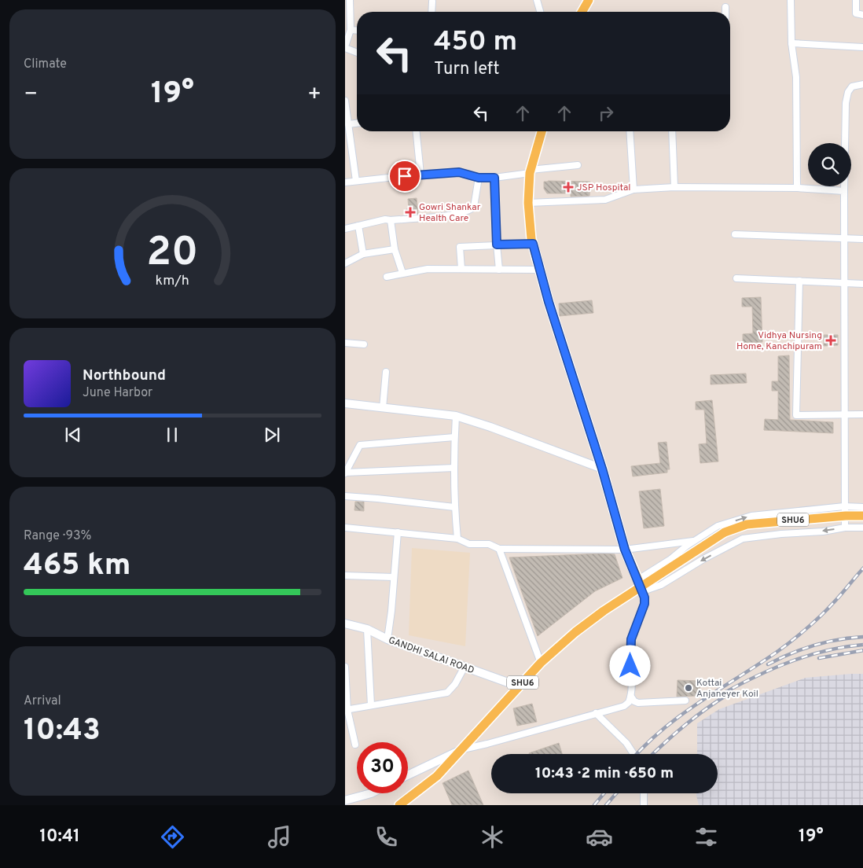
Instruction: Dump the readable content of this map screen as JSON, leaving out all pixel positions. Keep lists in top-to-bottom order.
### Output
{
  "streets": {
    "main road": ["SHU6"],
    "street": ["GANDHI SALAI ROAD"]
  },
  "crossings": [
    ["SHU6", "GANDHI SALAI ROAD"]
  ],
  "places": {
    "health": ["JSP Hospital", "Gowri Shankar Health Care", "Vidhya Nursing Home, Kanchipuram"],
    "other": ["Kottai Anjaneyer Koil"]
  },
  "page": {
    "tile": [
      "Climate",
      ["Range · 93%", "465 km"],
      ["Arrival", "10:43"]
    ],
    "turn": ["450 m", "Turn left"],
    "heat": ["−", "19°", "+"],
    "song": ["Northbound", "June Harbor"],
    "limit": "30",
    "trip": "10:43 · 2 min · 650 m",
    "tabs": ["10:41", "19°"],
    "gauge": ["20", "km/h"]
  }
}
